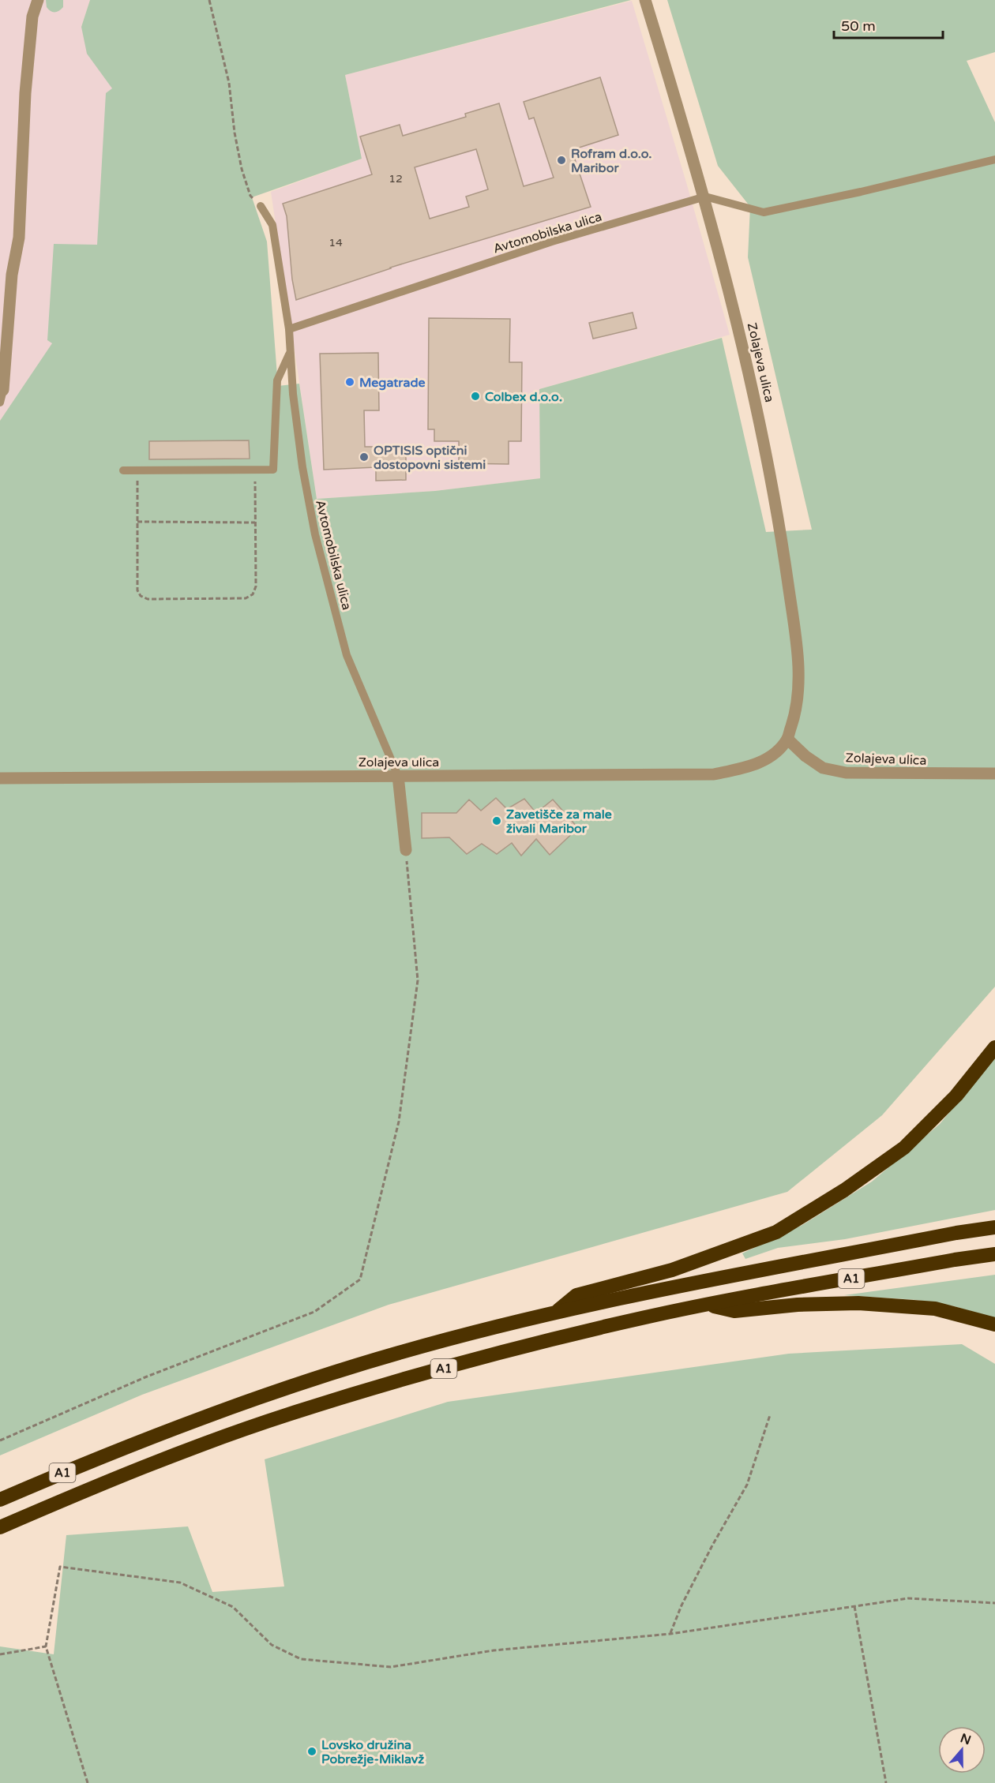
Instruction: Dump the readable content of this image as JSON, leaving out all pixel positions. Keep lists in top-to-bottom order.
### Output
{
  "streets": {
    "highway": ["A1"],
    "street": ["Zolajeva ulica"],
    "lane": ["Avtomobilska ulica"]
  },
  "crossings": [
    ["Avtomobilska ulica", "Zolajeva ulica"]
  ],
  "places": [
    "Rofram d.o.o. Maribor",
    "Megatrade",
    "Colbex d.o.o.",
    "OPTISIS optični dostopovni sistemi",
    "Zavetišče za male živali Maribor",
    "Lovsko družina Pobrežje-Miklavž"
  ],
  "house_numbers": ["12", "14"],
  "scale_bar": "50 m",
  "north": "top"
}
